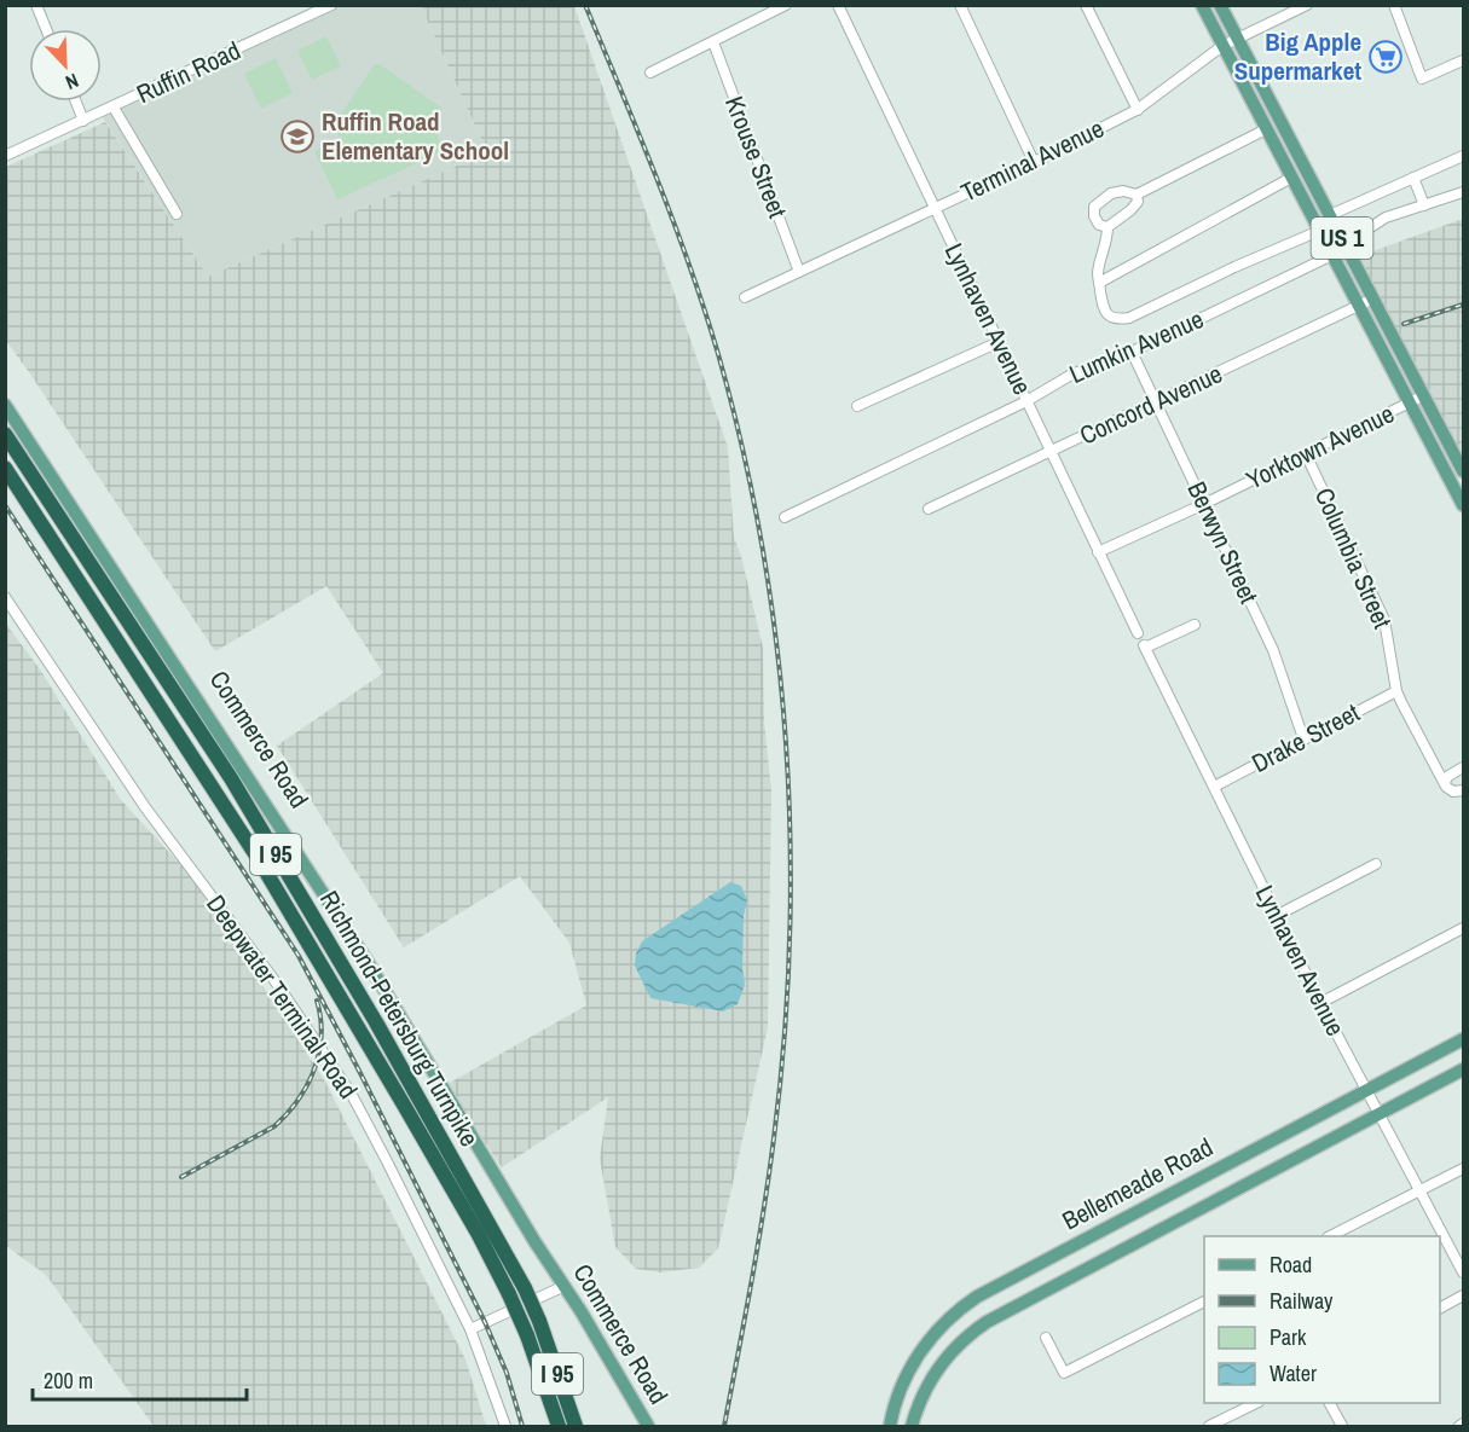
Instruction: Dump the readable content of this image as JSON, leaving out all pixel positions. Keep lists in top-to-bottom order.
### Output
{
  "streets": {
    "highway": ["I 95", "Richmond-Petersburg Turnpike"],
    "main road": ["US 1", "Commerce Road", "Bellemeade Road"],
    "street": [
      "Ruffin Road",
      "Krouse Street",
      "Terminal Avenue",
      "Lynhaven Avenue",
      "Lumkin Avenue",
      "Concord Avenue",
      "Yorktown Avenue",
      "Berwyn Street",
      "Columbia Street",
      "Drake Street",
      "Deepwater Terminal Road"
    ]
  },
  "crossings": [
    ["Krouse Street", "Terminal Avenue"],
    ["Terminal Avenue", "US 1"],
    ["Terminal Avenue", "Lynhaven Avenue"],
    ["US 1", "Lumkin Avenue"],
    ["US 1", "Concord Avenue"],
    ["US 1", "Yorktown Avenue"],
    ["Lynhaven Avenue", "Lumkin Avenue"],
    ["Lynhaven Avenue", "Concord Avenue"],
    ["Lynhaven Avenue", "Yorktown Avenue"],
    ["Lynhaven Avenue", "Drake Street"],
    ["Lynhaven Avenue", "Bellemeade Road"],
    ["Lumkin Avenue", "Berwyn Street"],
    ["Concord Avenue", "Berwyn Street"],
    ["Yorktown Avenue", "Berwyn Street"],
    ["Yorktown Avenue", "Columbia Street"],
    ["Berwyn Street", "Drake Street"],
    ["Columbia Street", "Drake Street"]
  ],
  "places": {
    "supermarket": ["Big Apple Supermarket"],
    "school or university": ["Ruffin Road Elementary School"]
  },
  "legend": [
    "Road",
    "Railway",
    "Park",
    "Water"
  ],
  "scale_bar": "200 m",
  "north": "bottom right"
}
